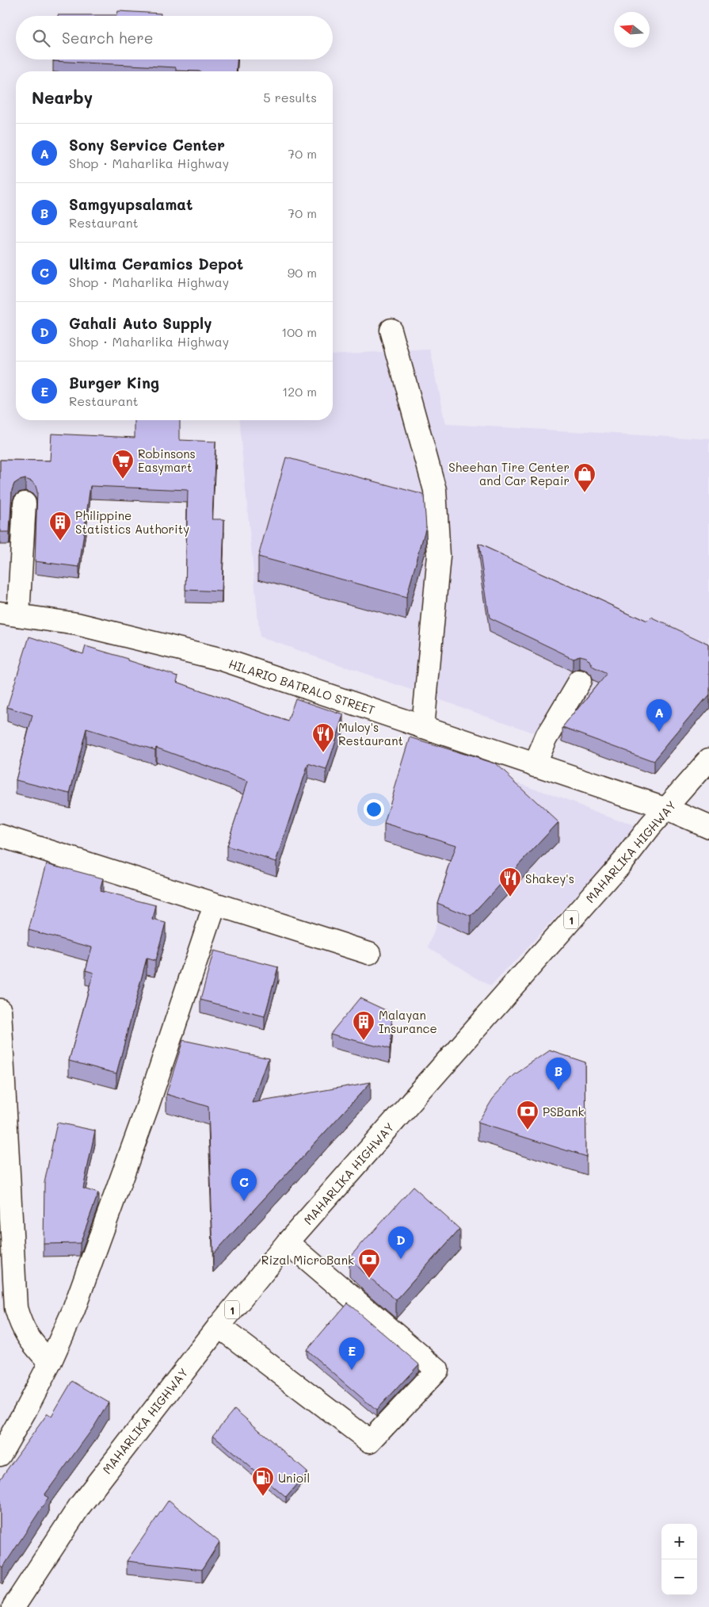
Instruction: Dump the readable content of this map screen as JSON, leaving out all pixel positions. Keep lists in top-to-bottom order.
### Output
{
  "streets": {
    "street": ["HILARIO BATRALO STREET", "MAHARLIKA HIGHWAY", "1"]
  },
  "crossings": [
    ["HILARIO BATRALO STREET", "MAHARLIKA HIGHWAY"]
  ],
  "places": {
    "supermarket": ["Robinsons Easymart"],
    "shop": ["Sheehan Tire Center and Car Repair"],
    "building": ["Philippine Statistics Authority", "Malayan Insurance"],
    "restaurant": ["Muloy's Restaurant", "Shakey's"],
    "bank": ["PSBank", "Rizal MicroBank"],
    "fuel station": ["Unioil"]
  },
  "north": "left",
  "page": {
    "search": "Search here",
    "heading": ["Nearby", "5 results"],
    "list": [
      {
        "mark": "A",
        "name": "Sony Service Center",
        "note": "Shop · Maharlika Highway",
        "value": "70 m"
      },
      {
        "mark": "B",
        "name": "Samgyupsalamat",
        "note": "Restaurant",
        "value": "70 m"
      },
      {
        "mark": "C",
        "name": "Ultima Ceramics Depot",
        "note": "Shop · Maharlika Highway",
        "value": "90 m"
      },
      {
        "mark": "D",
        "name": "Gahali Auto Supply",
        "note": "Shop · Maharlika Highway",
        "value": "100 m"
      },
      {
        "mark": "E",
        "name": "Burger King",
        "note": "Restaurant",
        "value": "120 m"
      }
    ],
    "pins": [
      "A",
      "B",
      "C",
      "D",
      "E"
    ],
    "map_buttons": ["+", "−"]
  }
}
